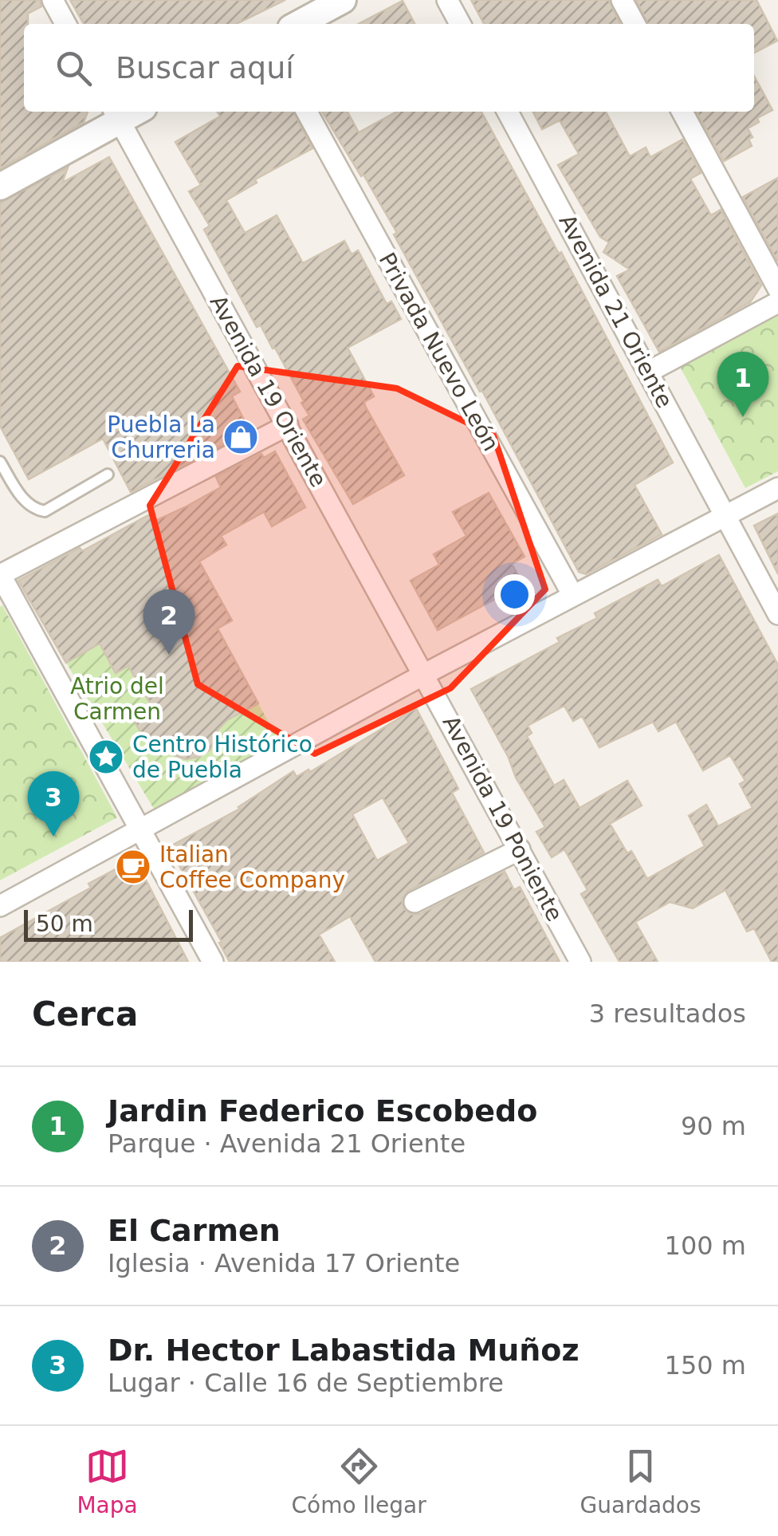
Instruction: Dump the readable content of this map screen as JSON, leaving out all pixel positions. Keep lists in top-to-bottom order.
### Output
{
  "streets": {
    "street": [
      "Avenida 21 Oriente",
      "Privada Nuevo León",
      "Avenida 19 Oriente",
      "Avenida 19 Poniente"
    ]
  },
  "crossings": [
    ["Avenida 19 Oriente", "Avenida 19 Poniente"]
  ],
  "parks": ["Atrio del Carmen"],
  "places": {
    "shop": ["Puebla La Churreria"],
    "place": ["Centro Histórico de Puebla"],
    "cafe": ["Italian Coffee Company"]
  },
  "scale_bar": "50 m",
  "page": {
    "search": "Buscar aquí",
    "pins": ["1", "2", "3"],
    "scale": "50 m",
    "heading": ["Cerca", "3 resultados"],
    "list": [
      {
        "mark": "1",
        "name": "Jardin Federico Escobedo",
        "note": "Parque · Avenida 21 Oriente",
        "value": "90 m"
      },
      {
        "mark": "2",
        "name": "El Carmen",
        "note": "Iglesia · Avenida 17 Oriente",
        "value": "100 m"
      },
      {
        "mark": "3",
        "name": "Dr. Hector Labastida Muñoz",
        "note": "Lugar · Calle 16 de Septiembre",
        "value": "150 m"
      }
    ],
    "nav": ["Mapa", "Cómo llegar", "Guardados"]
  }
}
